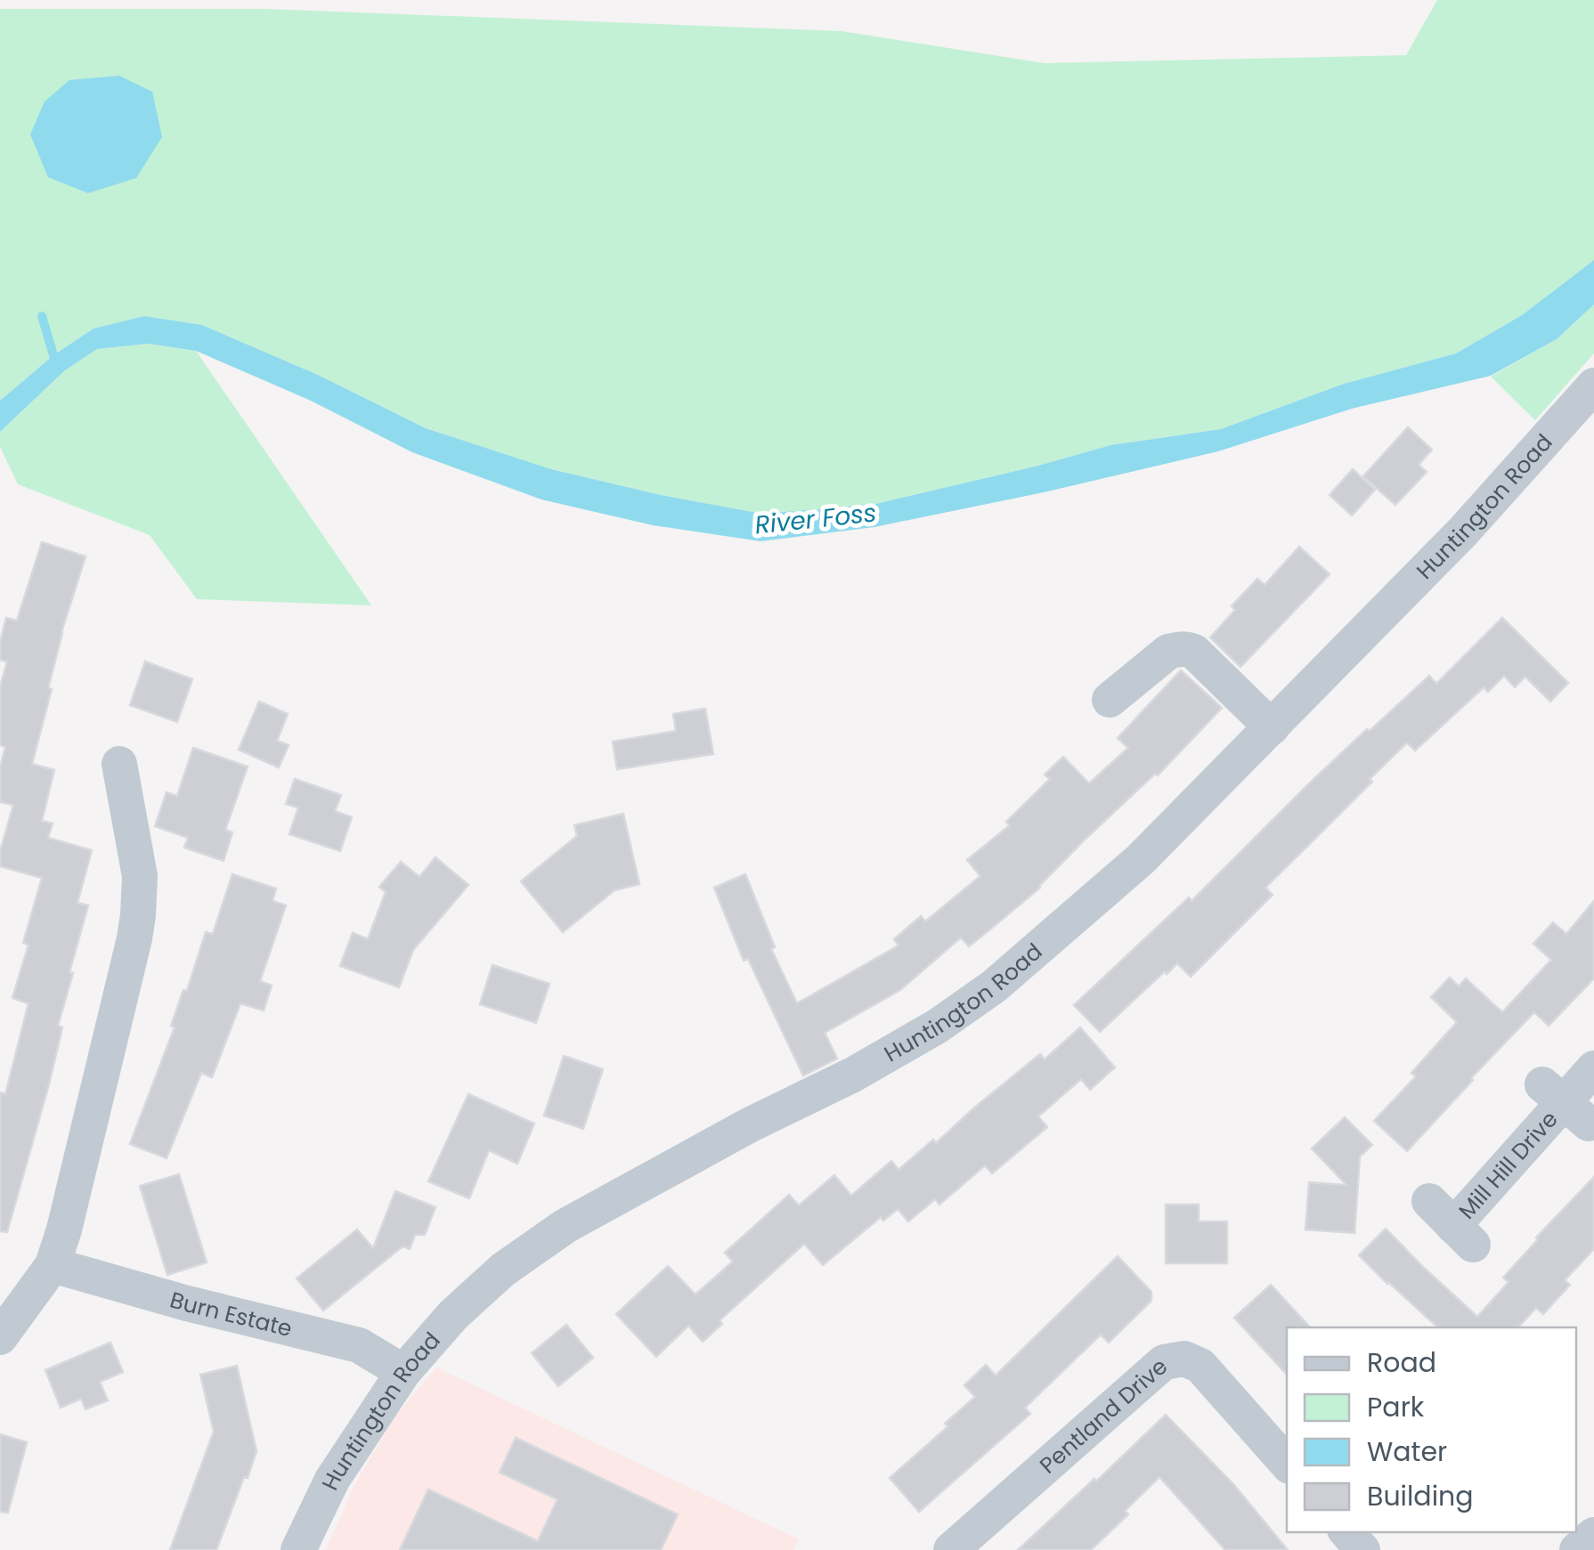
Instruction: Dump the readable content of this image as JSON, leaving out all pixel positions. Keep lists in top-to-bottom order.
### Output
{
  "streets": {
    "street": [
      "Huntington Road",
      "Mill Hill Drive",
      "Burn Estate",
      "Pentland Drive"
    ]
  },
  "crossings": [
    ["Huntington Road", "Burn Estate"]
  ],
  "water": ["River Foss"],
  "legend": [
    "Road",
    "Park",
    "Water",
    "Building"
  ]
}
